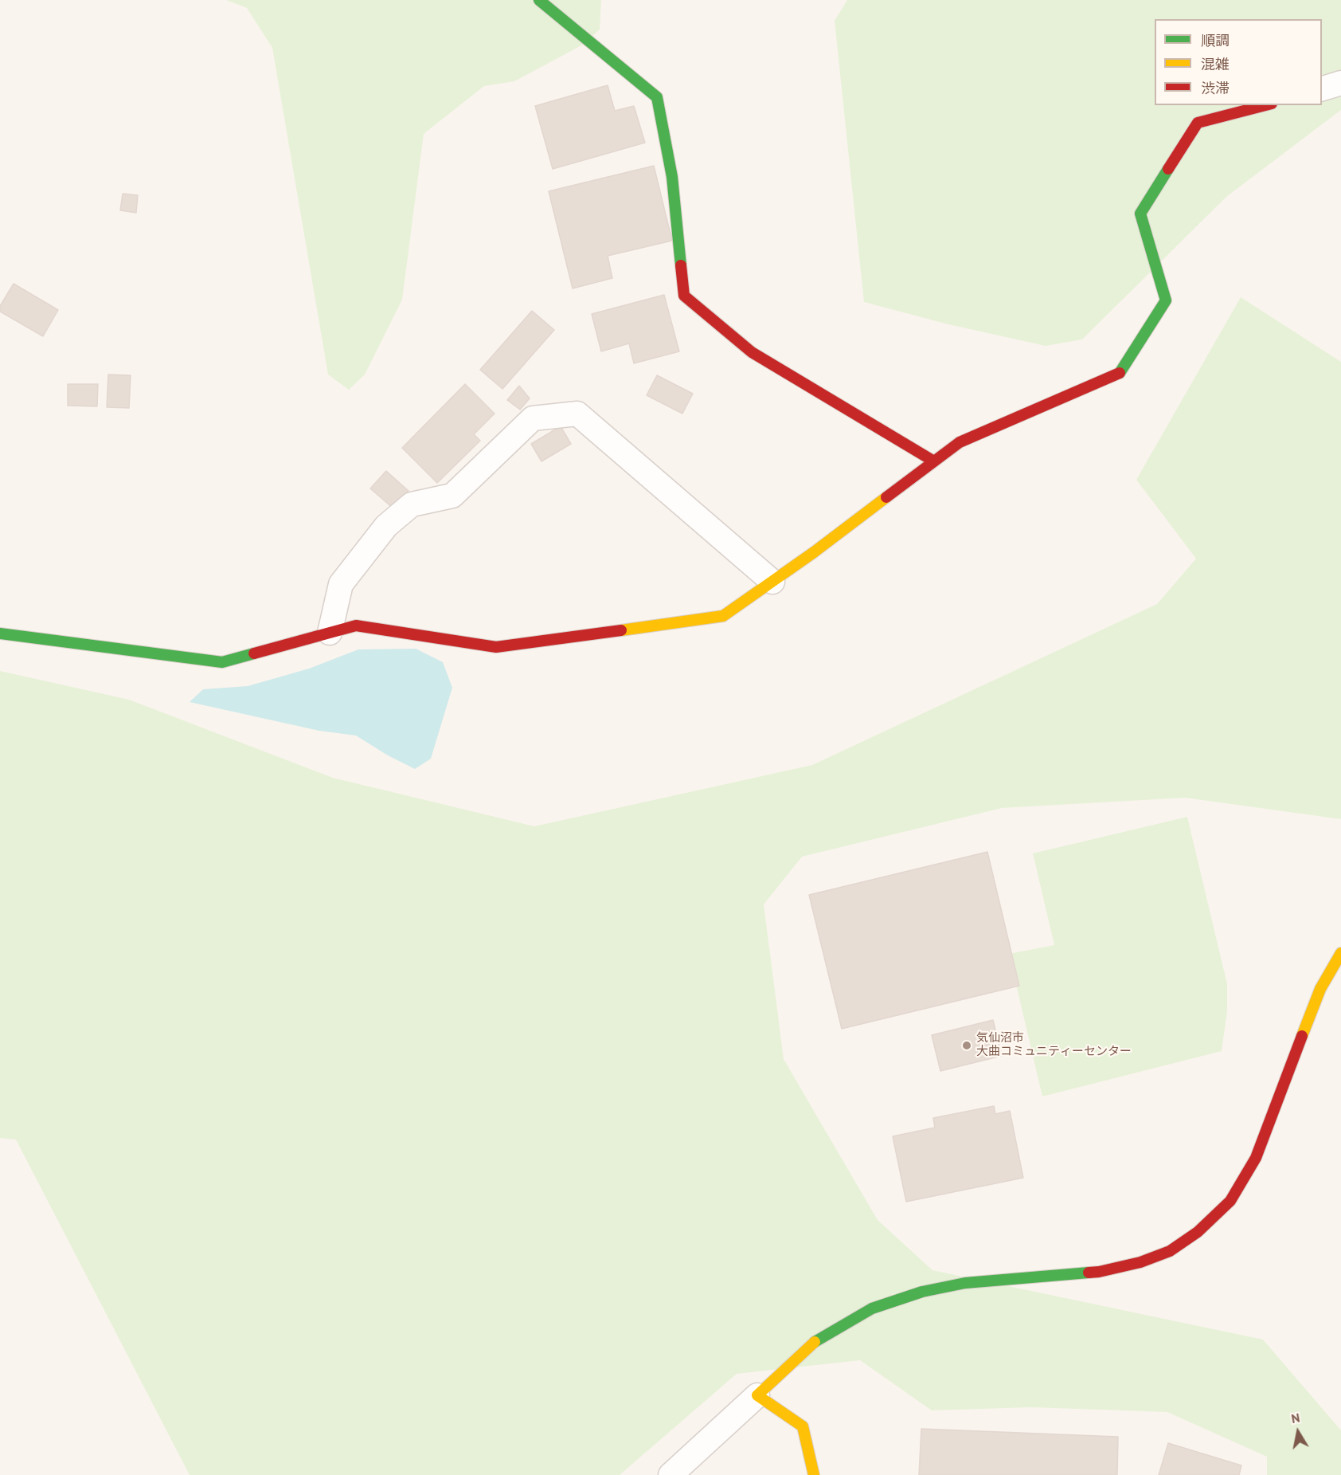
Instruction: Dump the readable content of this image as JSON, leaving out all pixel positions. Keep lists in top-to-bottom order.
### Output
{
  "places": ["気仙沼市 大曲コミュニティーセンター"],
  "legend": ["順調", "混雑", "渋滞"],
  "north": "top"
}
